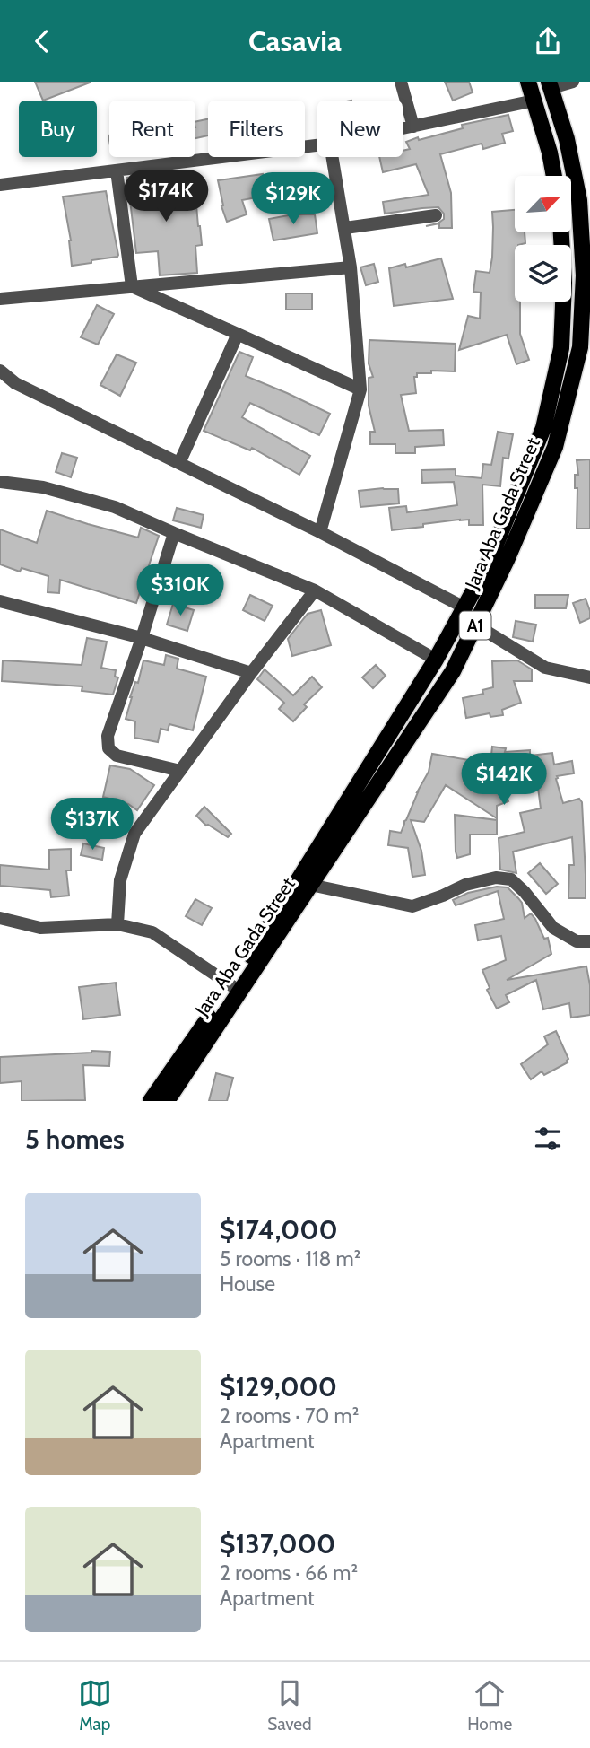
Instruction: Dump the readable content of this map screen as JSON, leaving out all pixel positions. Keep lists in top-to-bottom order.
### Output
{
  "streets": {
    "main road": ["Jara Aba Gada Street", "A1"]
  },
  "north": "top right",
  "page": {
    "header": "Casavia",
    "chip": [
      "Buy",
      "Rent",
      "Filters",
      "New"
    ],
    "price": [
      "$174K",
      "$129K",
      "$310K",
      "$142K",
      "$137K"
    ],
    "heading": "5 homes",
    "list": [
      {
        "name": "$174,000",
        "note": "5 rooms · 118 m² · House"
      },
      {
        "name": "$129,000",
        "note": "2 rooms · 70 m² · Apartment"
      },
      {
        "name": "$137,000",
        "note": "2 rooms · 66 m² · Apartment"
      }
    ],
    "tabs": ["Map", "Saved", "Home"]
  }
}
